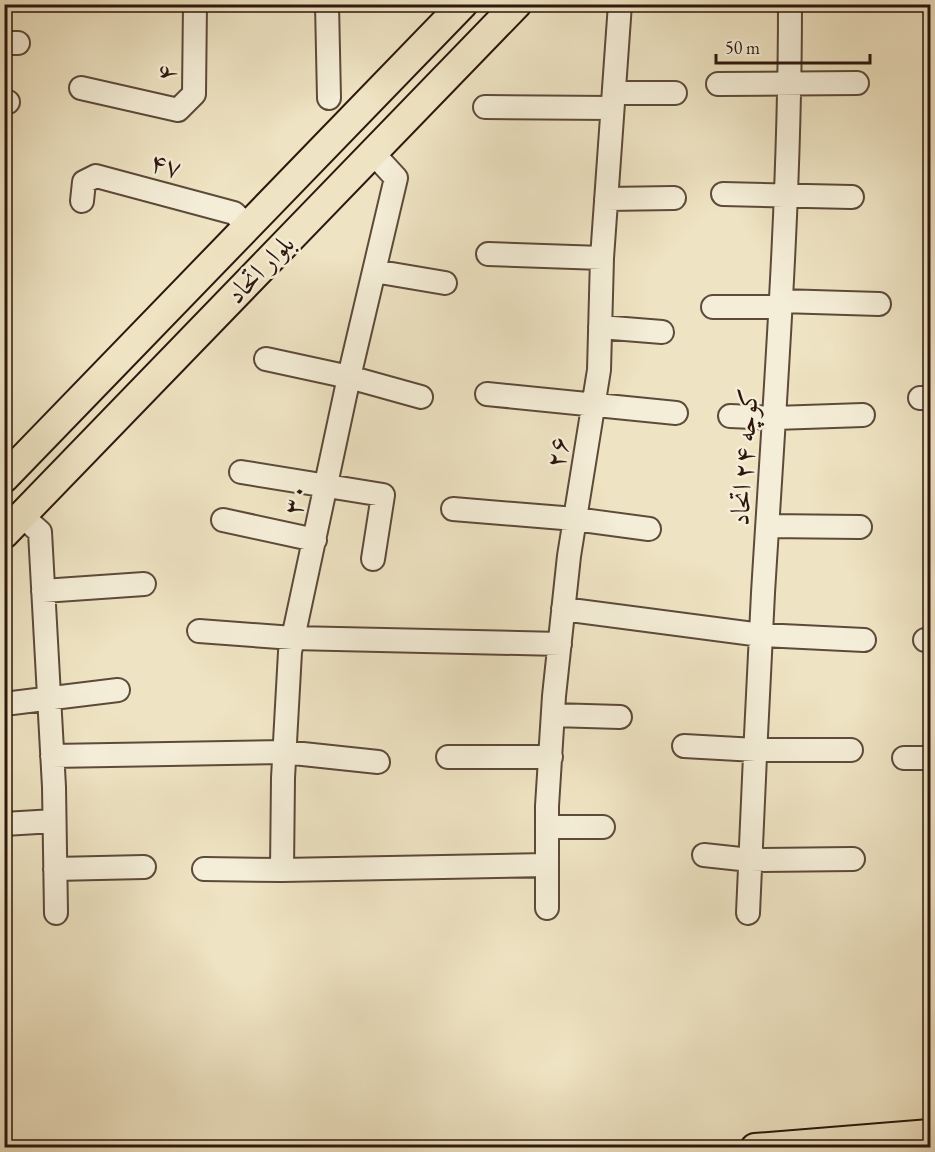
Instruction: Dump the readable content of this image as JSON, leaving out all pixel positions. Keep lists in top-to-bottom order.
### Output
{
  "streets": {
    "main road": ["بلوار اتحاد"],
    "street": [
      "۴",
      "۴۷",
      "۲۶",
      "کوچه ۲۴ اتحاد",
      "۳۰"
    ]
  },
  "crossings": [
    ["۴۷", "بلوار اتحاد"],
    ["بلوار اتحاد", "۳۰"]
  ],
  "scale_bar": "50 m"
}
